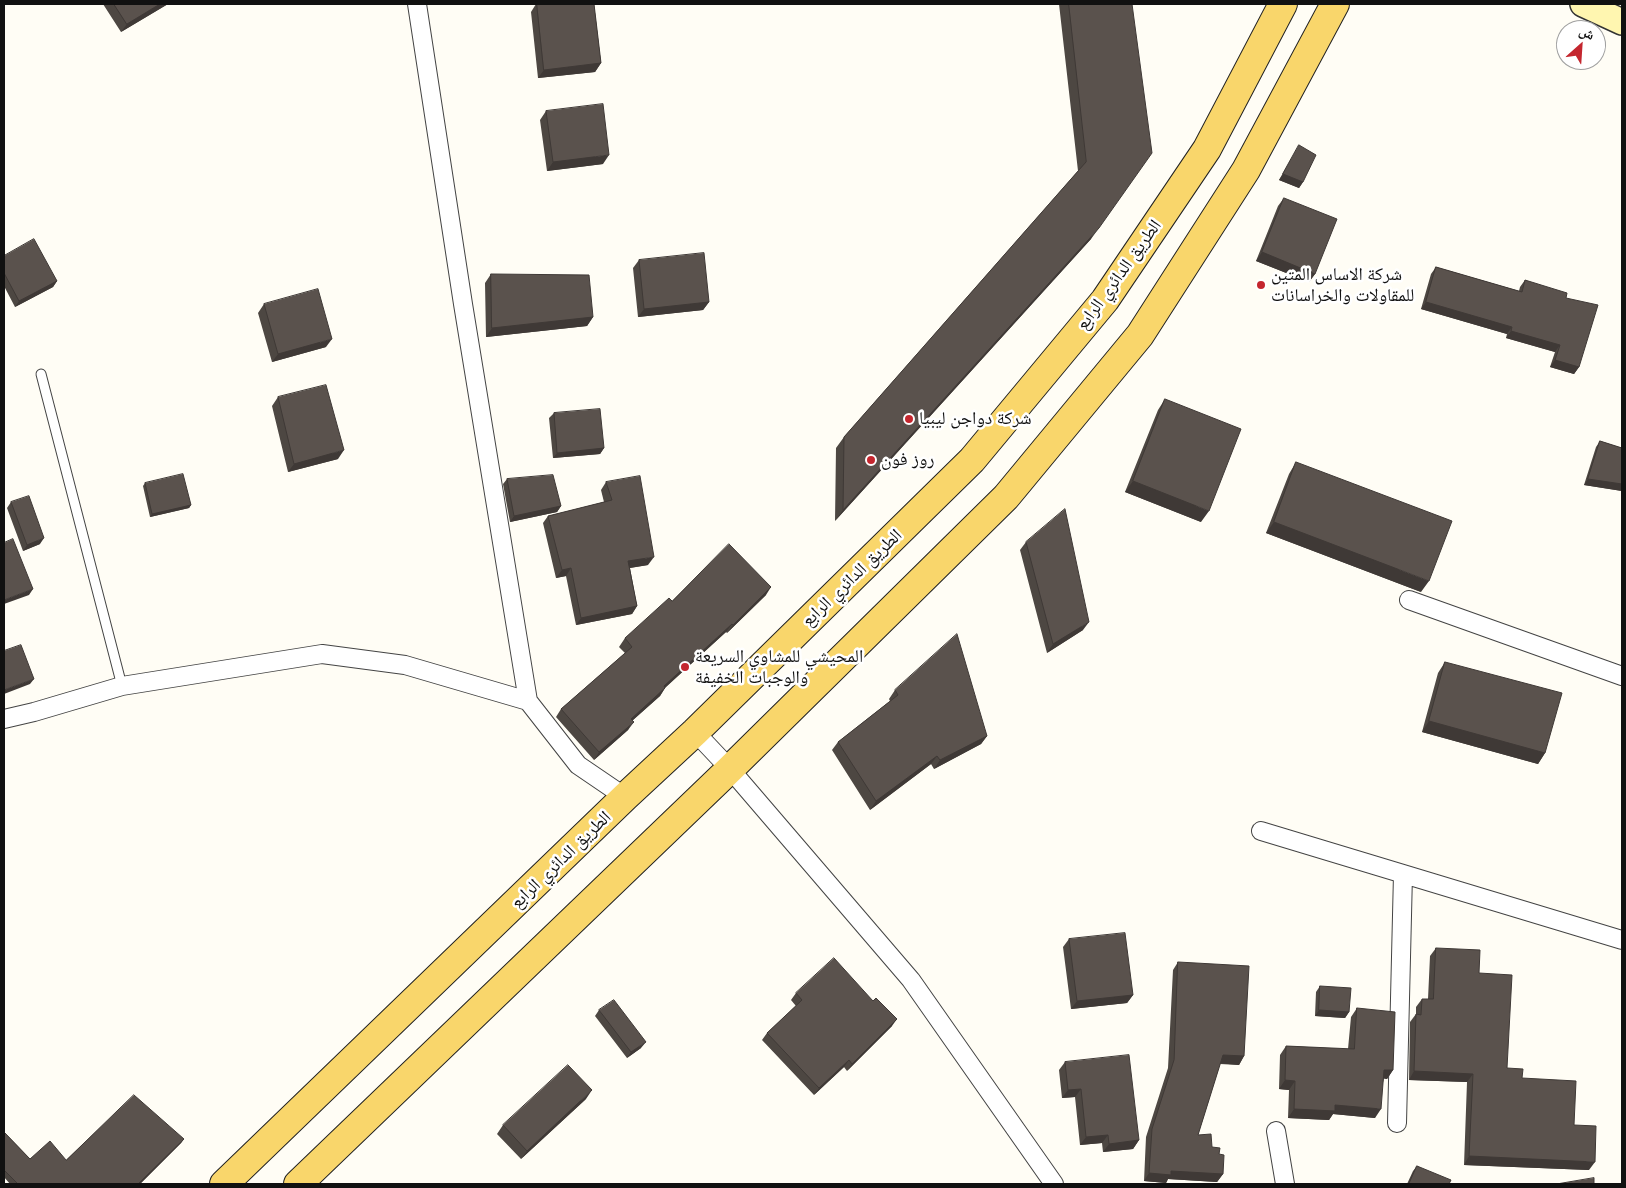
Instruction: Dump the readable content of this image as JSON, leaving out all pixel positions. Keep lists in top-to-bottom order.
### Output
{
  "streets": {
    "main road": ["الطريق الدائري الرابع"]
  },
  "places": [
    "شركة الاساس المتين للمقاولات والخراسانات",
    "شركة دواجن ليبيا",
    "روز فون",
    "المحيشي للمشاوي السريعة والوجبات الخفيفة"
  ],
  "north": "top right"
}
